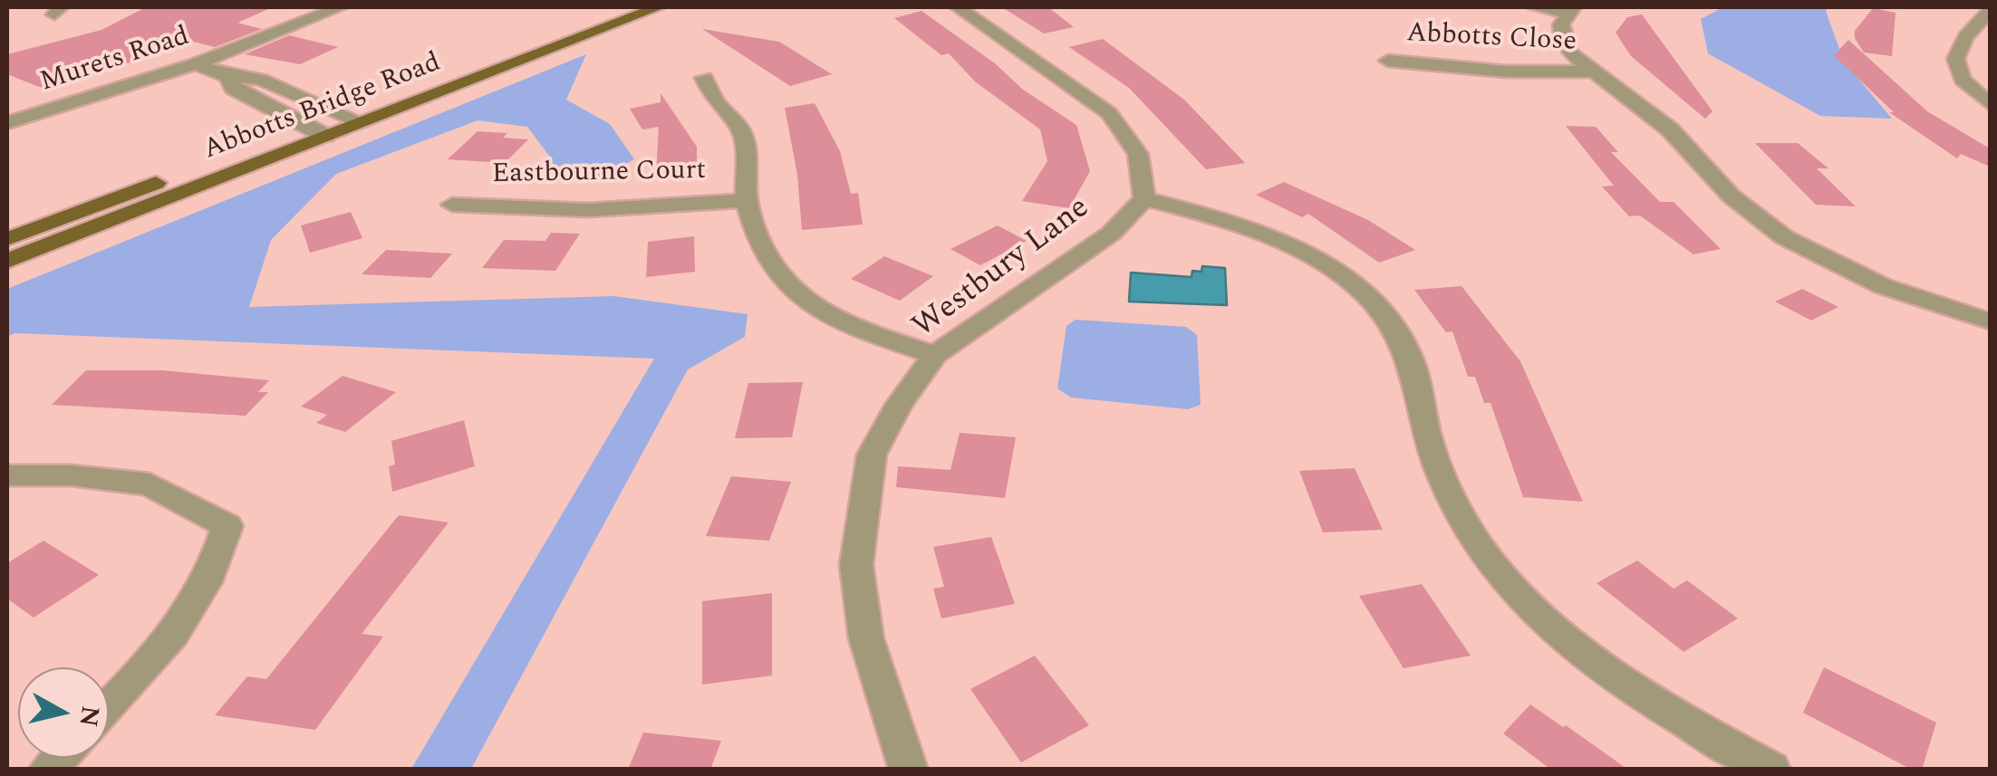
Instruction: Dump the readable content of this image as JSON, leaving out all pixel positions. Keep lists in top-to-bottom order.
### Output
{
  "streets": {
    "main road": ["Abbotts Bridge Road"],
    "street": [
      "Abbotts Close",
      "Murets Road",
      "Eastbourne Court",
      "Westbury Lane"
    ]
  },
  "north": "right"
}
